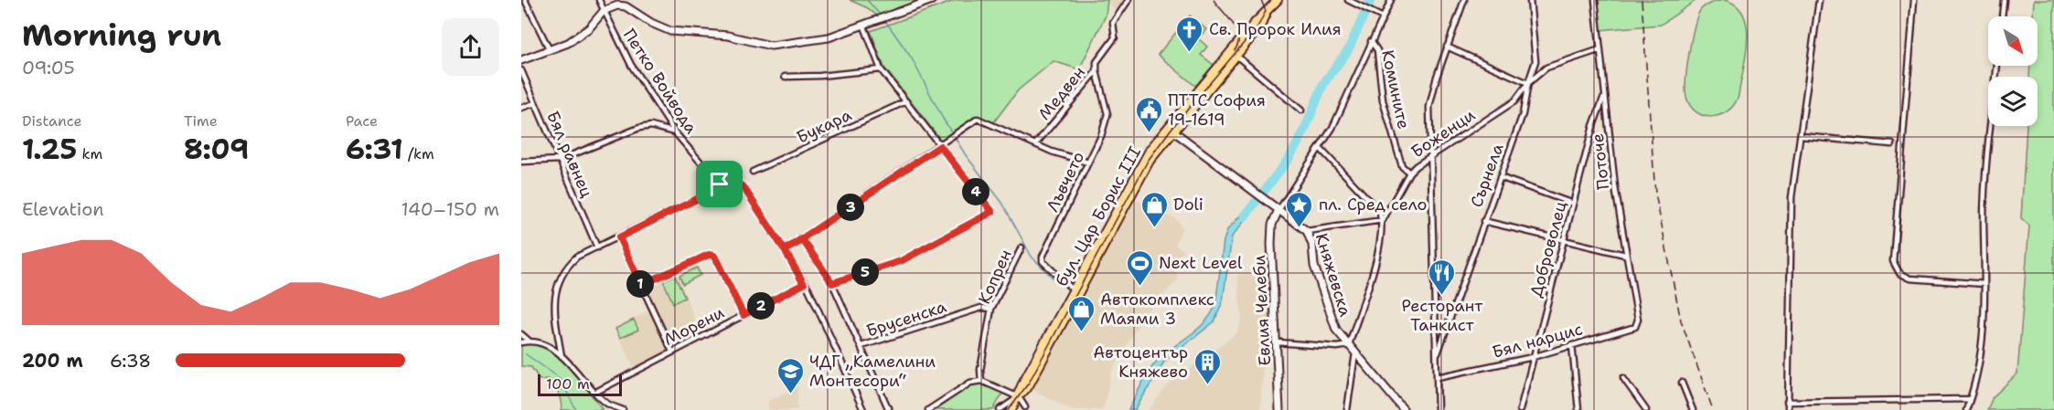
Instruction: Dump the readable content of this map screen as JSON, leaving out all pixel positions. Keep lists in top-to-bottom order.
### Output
{
  "streets": {
    "main road": ["бул. Цар Борис III"],
    "street": [
      "Петко Войвода",
      "Комините",
      "Медвен",
      "Букара",
      "Боженци",
      "Бял равнец",
      "Поточе",
      "Сърнела",
      "Лъвчето",
      "Доброволец",
      "Княжевска",
      "Копрен",
      "Евлия Челеби",
      "Брусенска",
      "Морени",
      "Бял нарцис"
    ]
  },
  "crossings": [
    ["Комините", "Боженци"],
    ["Медвен", "Лъвчето"],
    ["Боженци", "Поточе"],
    ["Боженци", "Сърнела"],
    ["Поточе", "Доброволец"],
    ["Поточе", "Бял нарцис"],
    ["Лъвчето", "бул. Цар Борис III"],
    ["бул. Цар Борис III", "Княжевска"],
    ["Доброволец", "Бял нарцис"],
    ["Княжевска", "Евлия Челеби"],
    ["Копрен", "Брусенска"]
  ],
  "places": {
    "church": ["Св. Пророк Илия"],
    "public building": ["ПТТС София 19-1619"],
    "shop": ["Doli", "Автокомплекс Маями 3"],
    "place": ["пл. Сред село"],
    "sports": ["Next Level"],
    "restaurant": ["Ресторант Танкист"],
    "building": ["Автоцентър Княжево"],
    "school or university": ["ЧДГ „Камелини Монтесори“"]
  },
  "scale_bar": "100 m",
  "north": "bottom right",
  "page": {
    "heading": ["Morning run", "09:05"],
    "stats": [
      ["Distance", "1.25 km"],
      ["Time", "8:09"],
      ["Pace", "6:31 /km"]
    ],
    "pins": [
      "4",
      "3",
      "5",
      "1",
      "2"
    ],
    "chart": ["Elevation", "140–150 m"],
    "list": [
      {
        "name": "200 m",
        "note": "6:38"
      }
    ],
    "scale": "100 m"
  }
}
